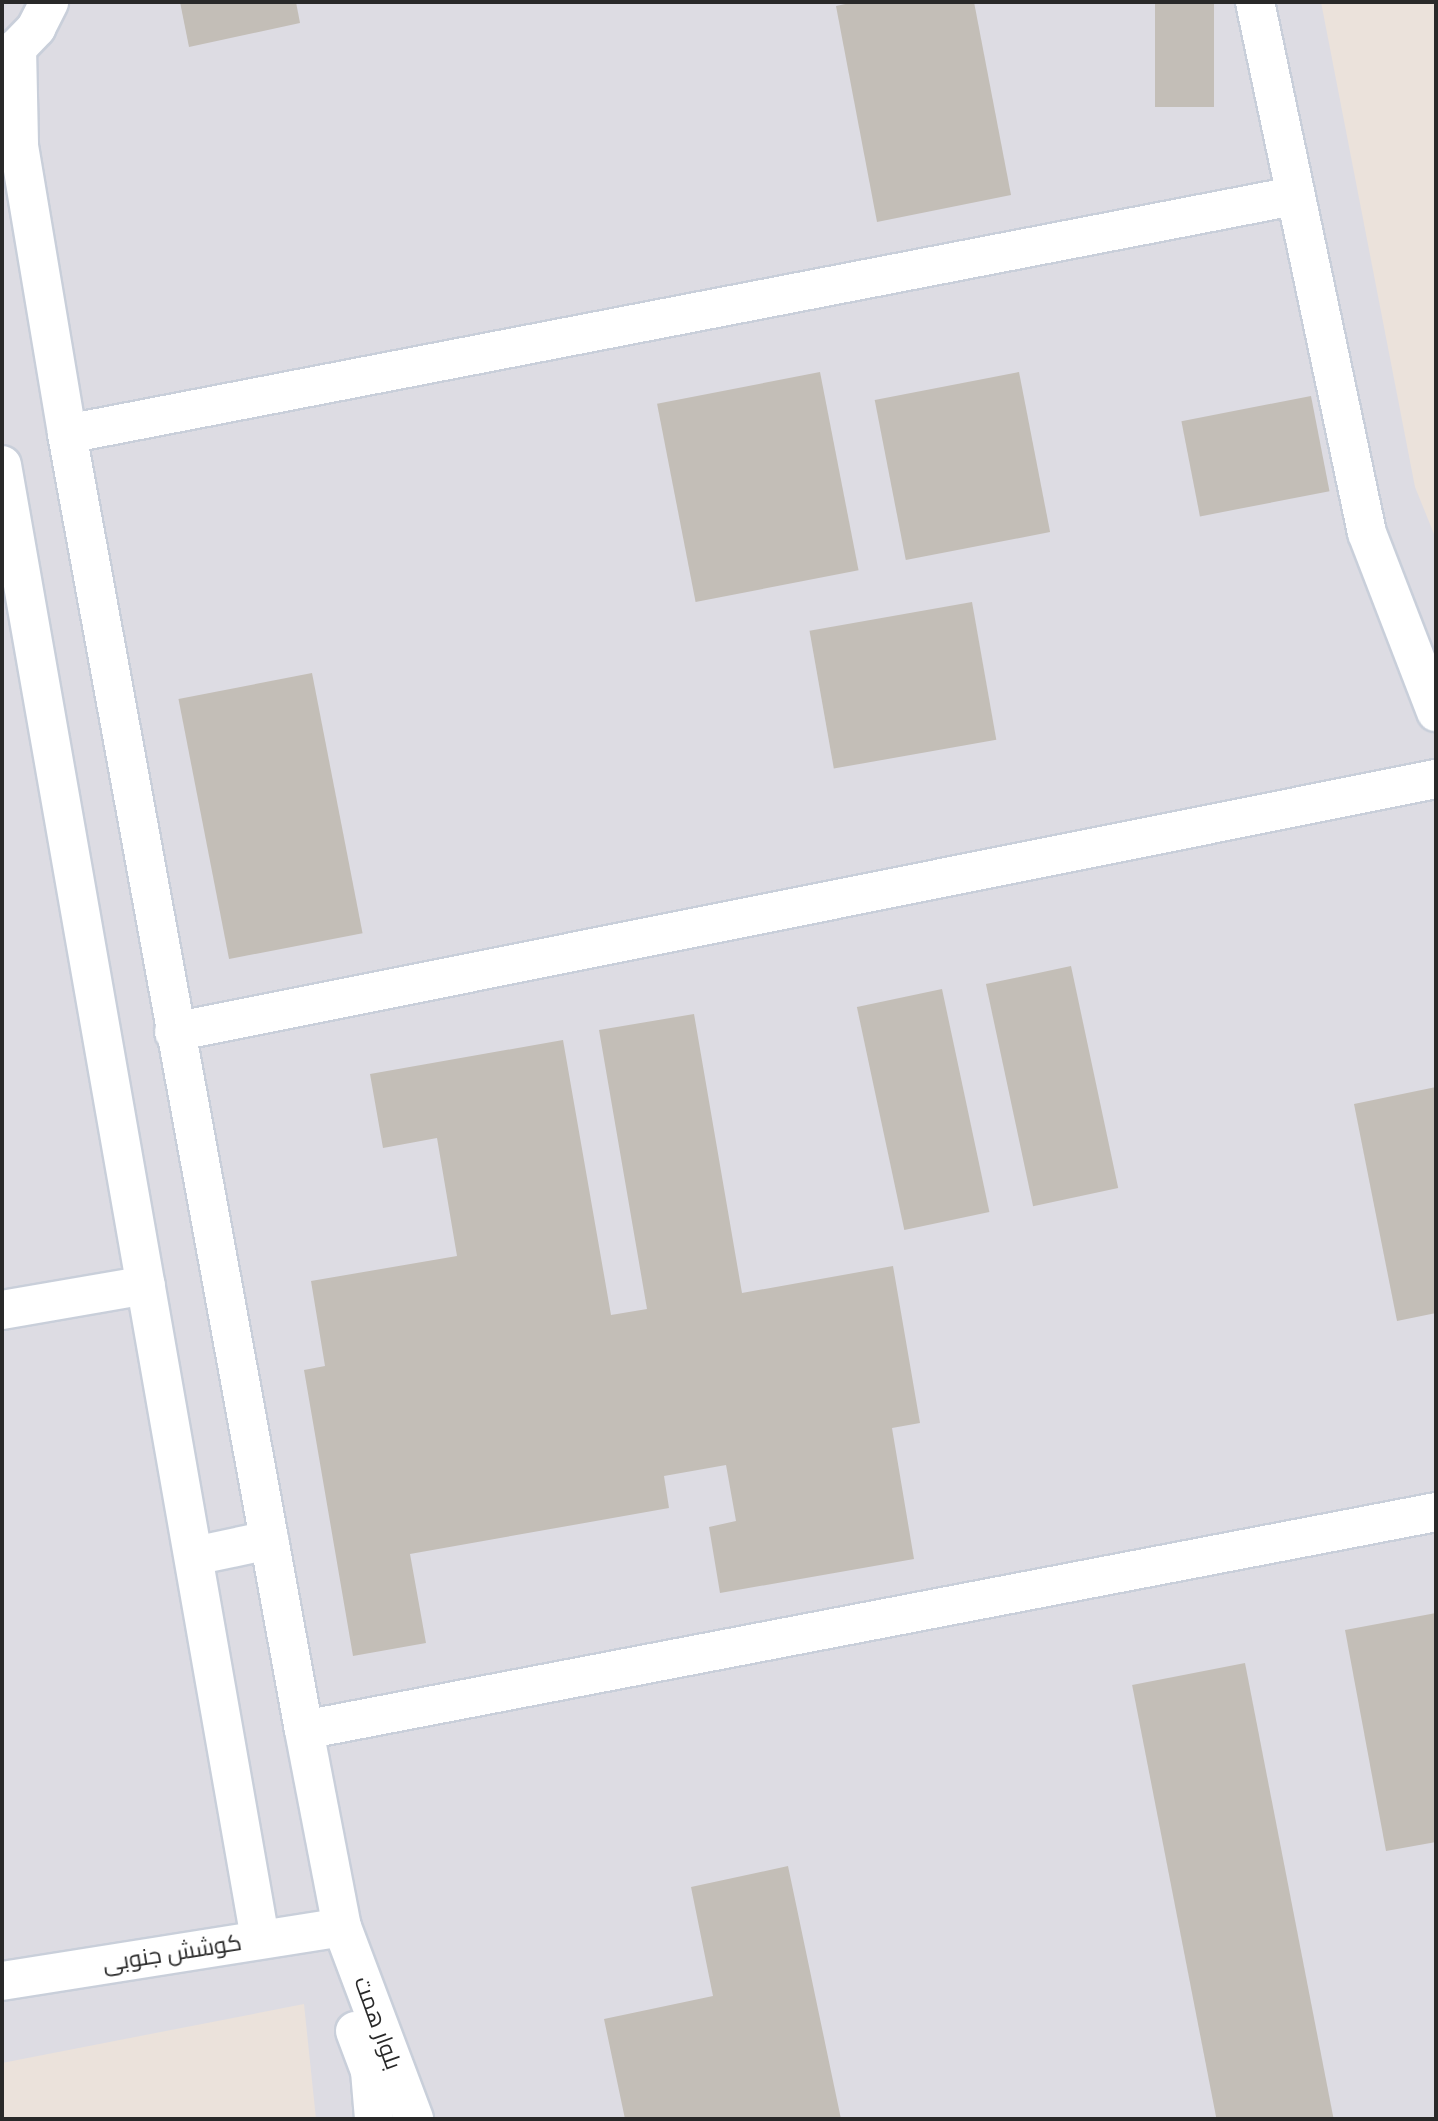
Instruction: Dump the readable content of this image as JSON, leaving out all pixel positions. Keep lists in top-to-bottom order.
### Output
{
  "streets": {
    "street": ["کوشش جنوبی", "بلوار همت"]
  },
  "crossings": [
    ["کوشش جنوبی", "بلوار همت"]
  ]
}
